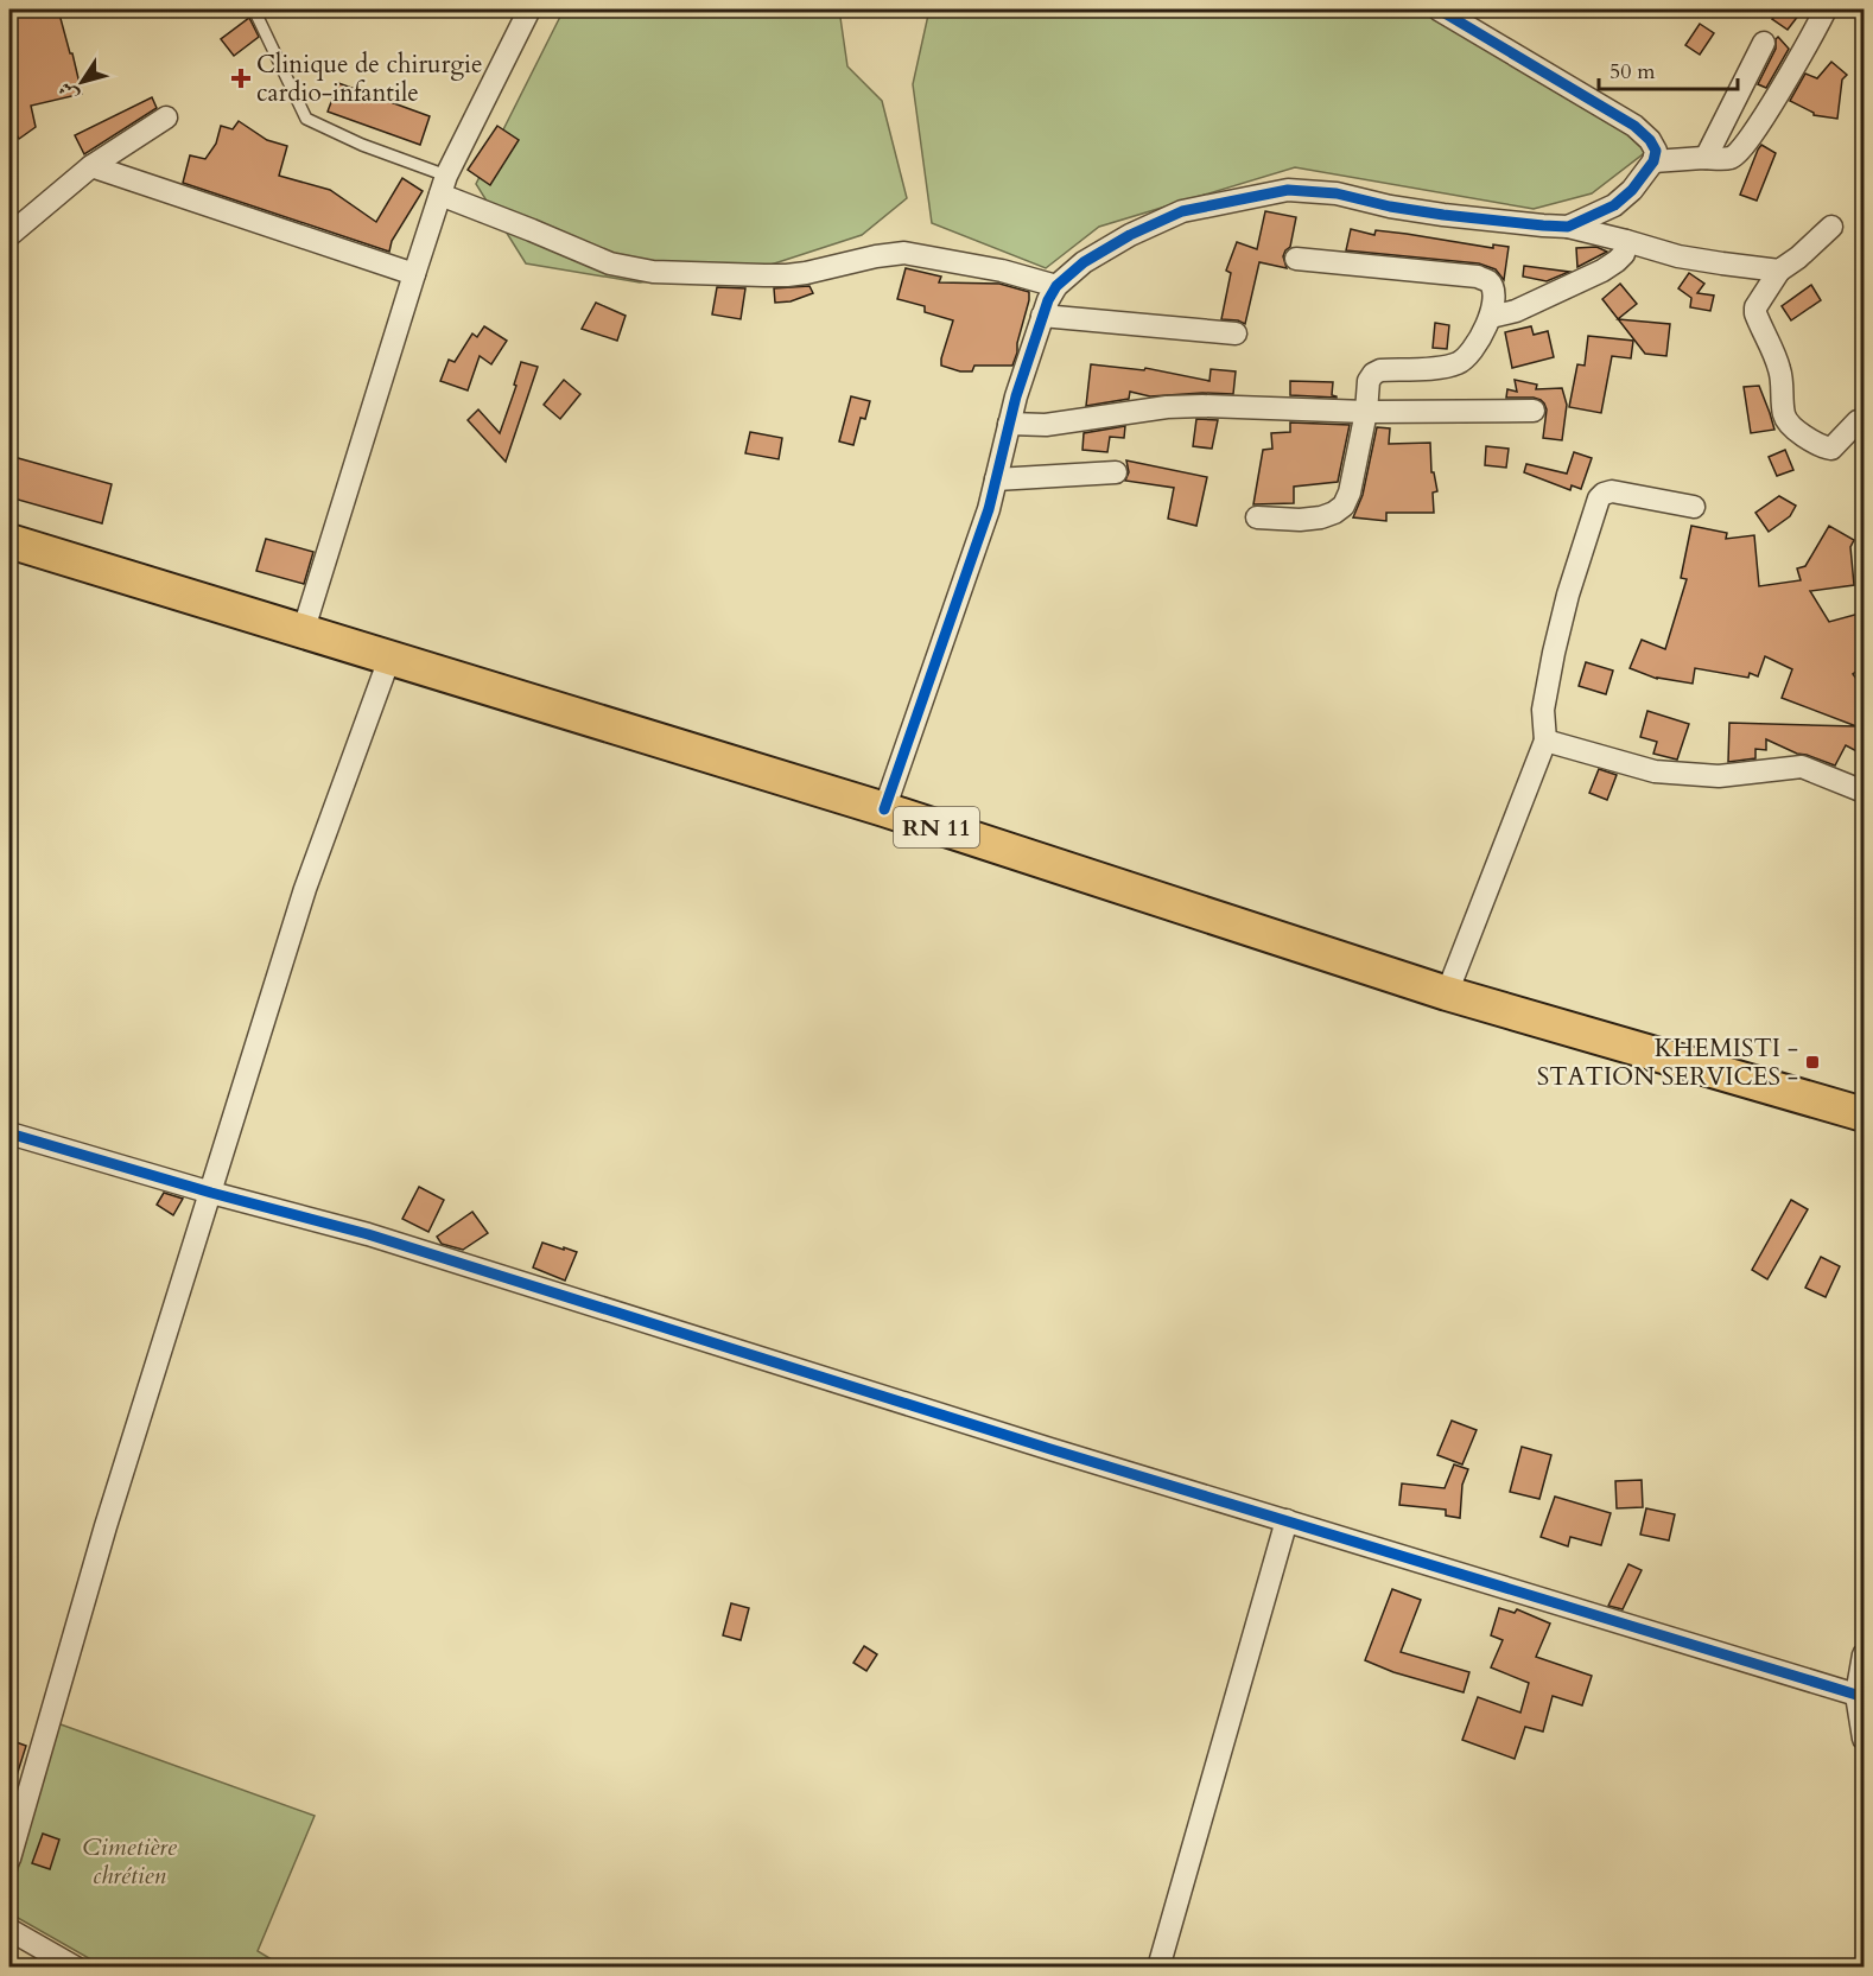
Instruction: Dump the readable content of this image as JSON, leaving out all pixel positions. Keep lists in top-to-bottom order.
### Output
{
  "streets": {
    "main road": ["RN 11"]
  },
  "parks": ["Cimetière chrétien"],
  "places": {
    "health": ["Clinique de chirurgie cardio-infantile"],
    "transit": ["KHEMISTI - STATION SERVICES -"]
  },
  "scale_bar": "50 m",
  "north": "bottom left"
}
